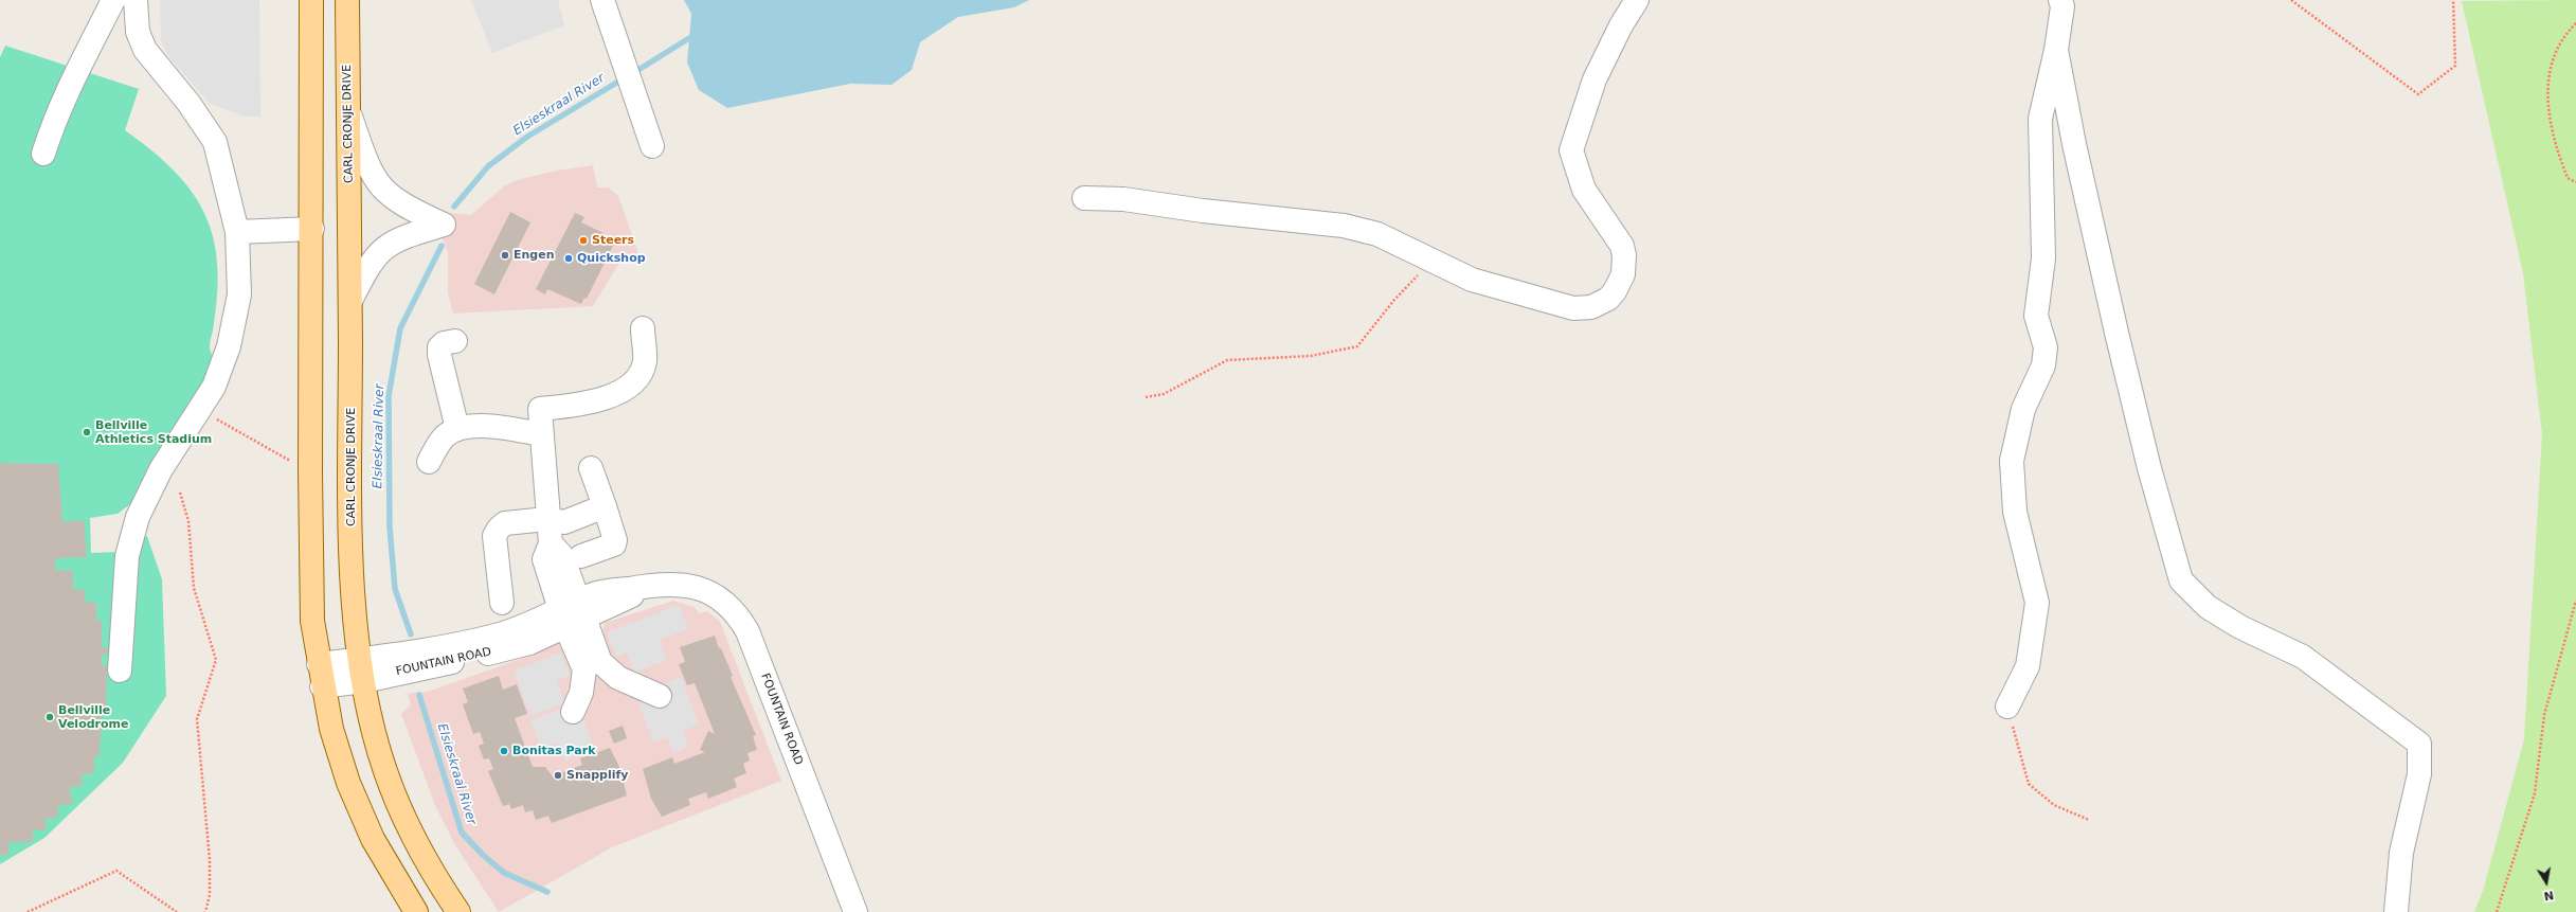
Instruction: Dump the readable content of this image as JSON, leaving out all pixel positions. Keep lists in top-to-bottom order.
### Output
{
  "streets": {
    "main road": ["CARL CRONJE DRIVE"],
    "street": ["FOUNTAIN ROAD"]
  },
  "crossings": [
    ["CARL CRONJE DRIVE", "FOUNTAIN ROAD"]
  ],
  "water": ["Elsieskraal River"],
  "places": [
    "Steers",
    "Engen",
    "Quickshop",
    "Bellville Athletics Stadium",
    "Bellville Velodrome",
    "Bonitas Park",
    "Snapplify"
  ],
  "north": "bottom"
}
